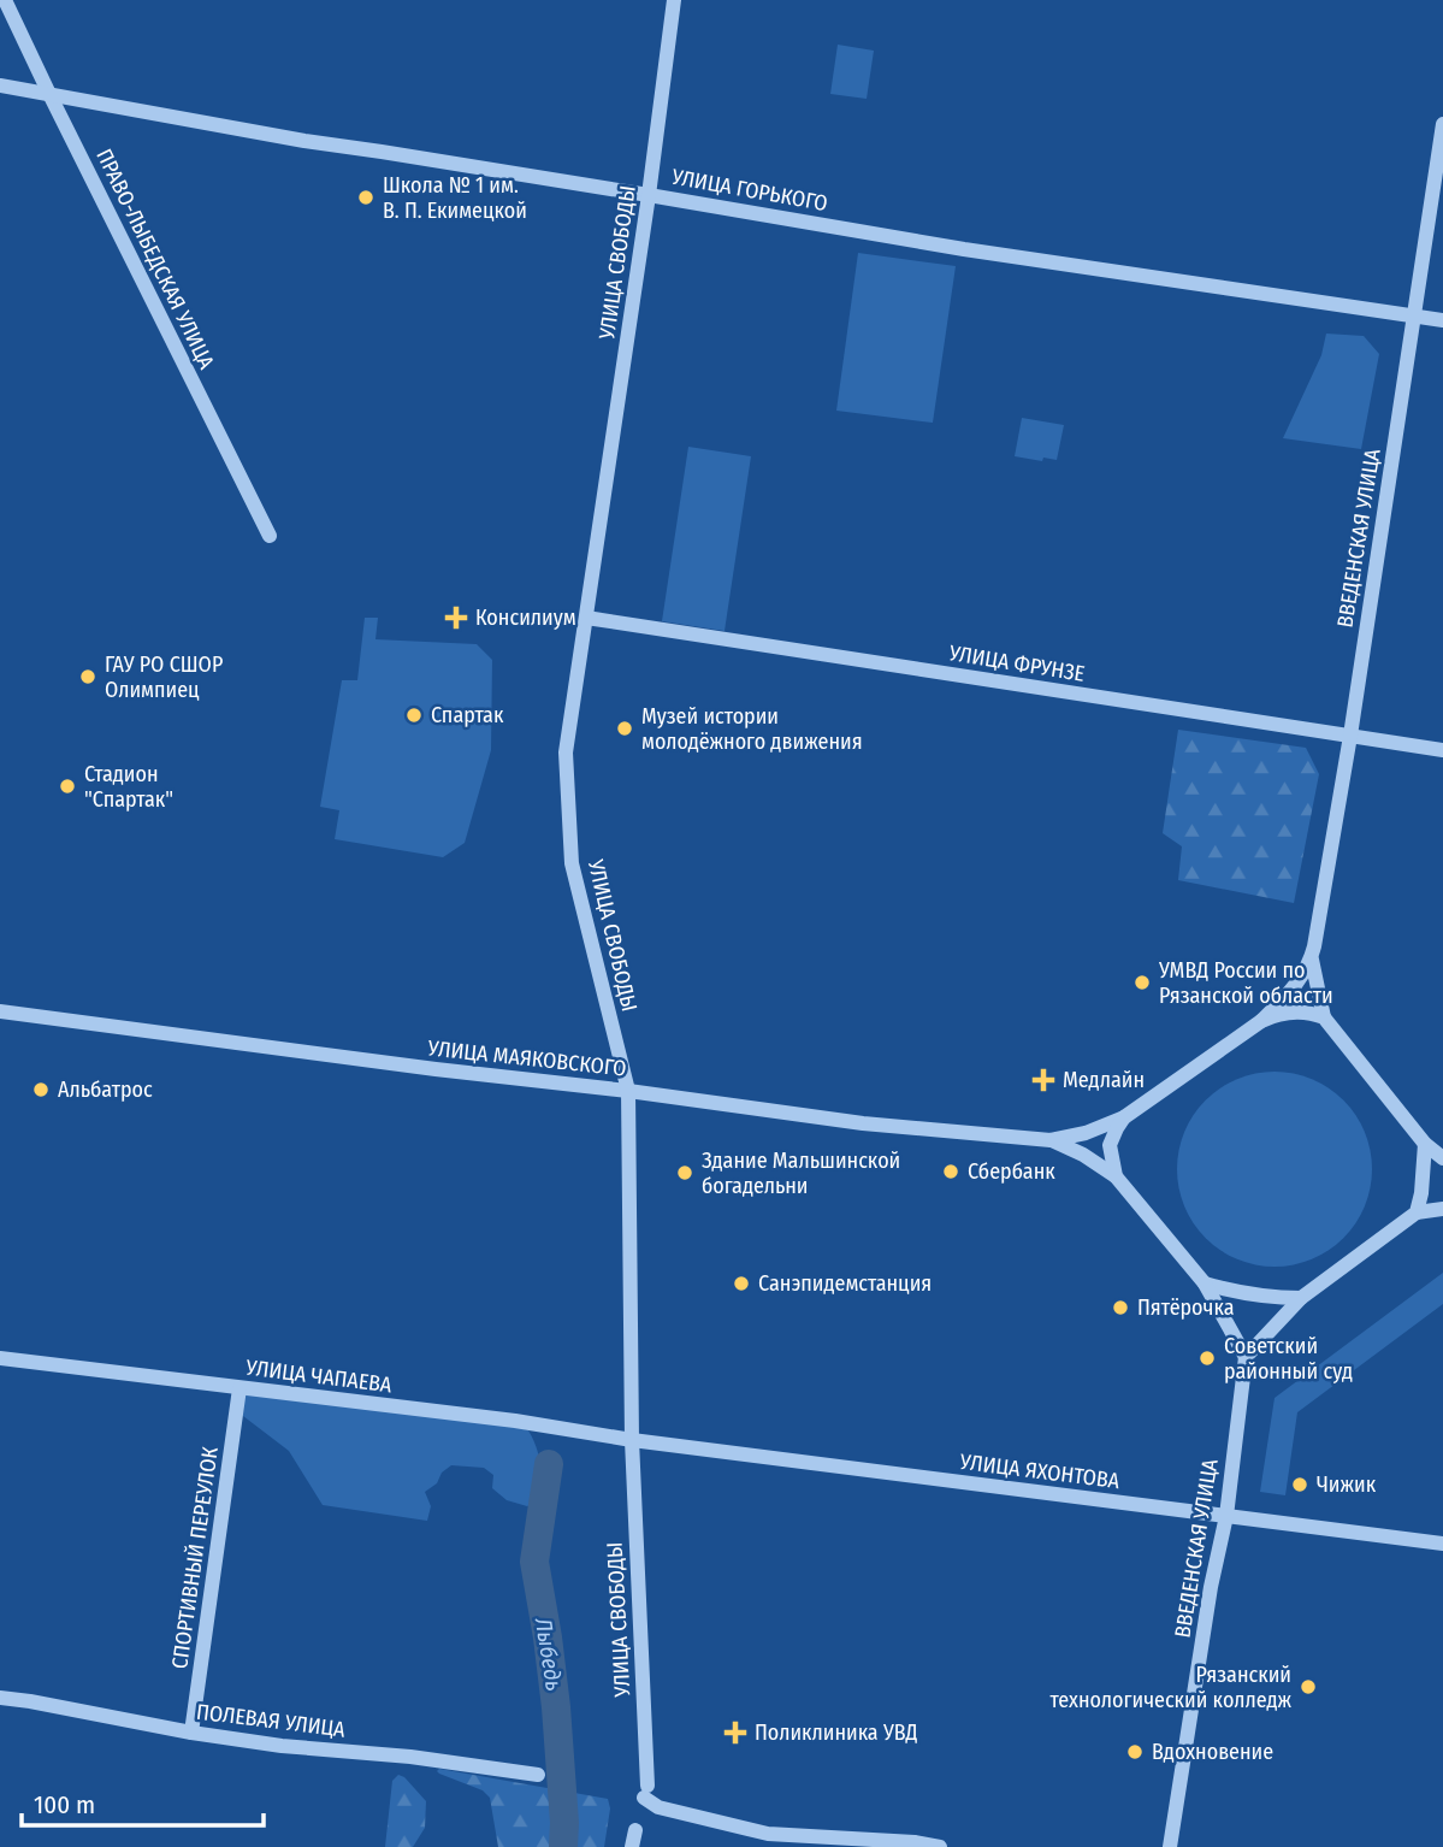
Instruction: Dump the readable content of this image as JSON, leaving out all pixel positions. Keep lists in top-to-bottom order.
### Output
{
  "streets": {
    "street": [
      "УЛИЦА ГОРЬКОГО",
      "ПРАВО-ЛЫБЕДСКАЯ УЛИЦА",
      "УЛИЦА СВОБОДЫ",
      "ВВЕДЕНСКАЯ УЛИЦА",
      "УЛИЦА ФРУНЗЕ",
      "УЛИЦА МАЯКОВСКОГО",
      "УЛИЦА ЧАПАЕВА",
      "УЛИЦА ЯХОНТОВА",
      "СПОРТИВНЫЙ ПЕРЕУЛОК",
      "ПОЛЕВАЯ УЛИЦА"
    ]
  },
  "crossings": [
    ["УЛИЦА ГОРЬКОГО", "ПРАВО-ЛЫБЕДСКАЯ УЛИЦА"],
    ["УЛИЦА ГОРЬКОГО", "УЛИЦА СВОБОДЫ"],
    ["УЛИЦА ГОРЬКОГО", "ВВЕДЕНСКАЯ УЛИЦА"],
    ["УЛИЦА СВОБОДЫ", "УЛИЦА ФРУНЗЕ"],
    ["УЛИЦА СВОБОДЫ", "УЛИЦА МАЯКОВСКОГО"],
    ["УЛИЦА СВОБОДЫ", "УЛИЦА ЧАПАЕВА"],
    ["УЛИЦА СВОБОДЫ", "УЛИЦА ЯХОНТОВА"],
    ["ВВЕДЕНСКАЯ УЛИЦА", "УЛИЦА ФРУНЗЕ"],
    ["ВВЕДЕНСКАЯ УЛИЦА", "УЛИЦА МАЯКОВСКОГО"],
    ["ВВЕДЕНСКАЯ УЛИЦА", "УЛИЦА ЯХОНТОВА"],
    ["УЛИЦА ЧАПАЕВА", "УЛИЦА ЯХОНТОВА"],
    ["УЛИЦА ЧАПАЕВА", "СПОРТИВНЫЙ ПЕРЕУЛОК"],
    ["СПОРТИВНЫЙ ПЕРЕУЛОК", "ПОЛЕВАЯ УЛИЦА"]
  ],
  "water": ["Лыбедь"],
  "places": {
    "other": [
      "Школа № 1 им. В. П. Екимецкой",
      "ГАУ РО СШОР Олимпиец",
      "Спартак",
      "Музей истории молодёжного движения",
      "Стадион \"Спартак\"",
      "УМВД России по Рязанской области",
      "Альбатрос",
      "Сбербанк",
      "Здание Мальшинской богадельни",
      "Санэпидемстанция",
      "Пятёрочка",
      "Советский районный суд",
      "Чижик",
      "Рязанский технологический колледж",
      "Вдохновение"
    ],
    "health": ["Консилиум", "Медлайн", "Поликлиника УВД"]
  },
  "scale_bar": "100 m"
}
